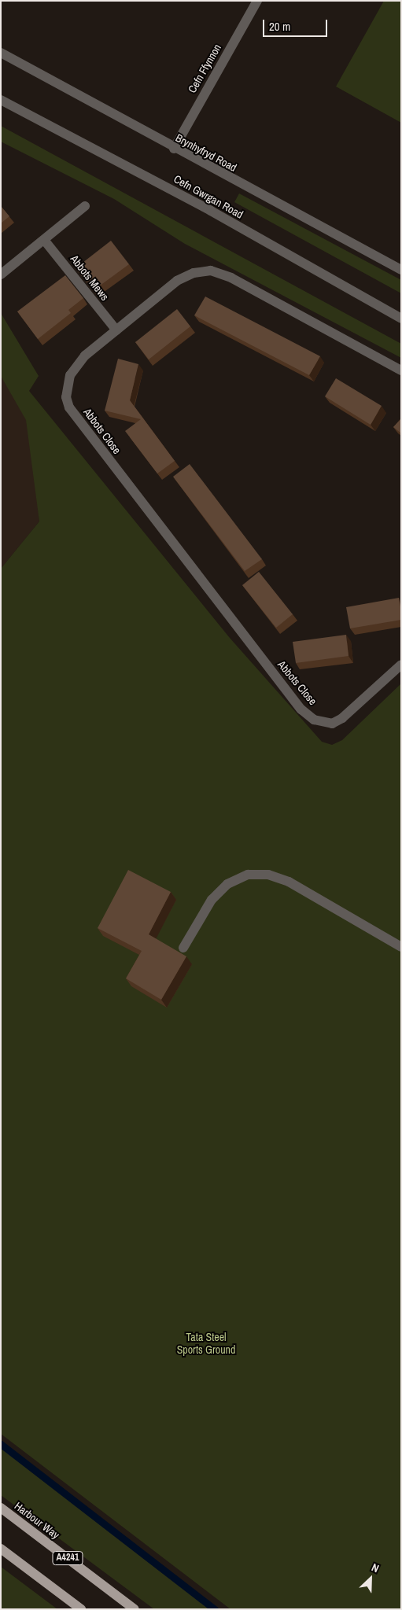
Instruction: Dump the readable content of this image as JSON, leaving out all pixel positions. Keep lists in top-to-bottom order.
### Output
{
  "streets": {
    "main road": ["Harbour Way", "A4241"],
    "street": [
      "Cefn Ffynnon",
      "Brynhyfryd Road",
      "Cefn Gwrgan Road",
      "Abbots Mews",
      "Abbots Close"
    ]
  },
  "crossings": [
    ["Cefn Ffynnon", "Brynhyfryd Road"],
    ["Abbots Mews", "Abbots Close"]
  ],
  "parks": ["Tata Steel Sports Ground"],
  "scale_bar": "20 m",
  "north": "top right"
}
